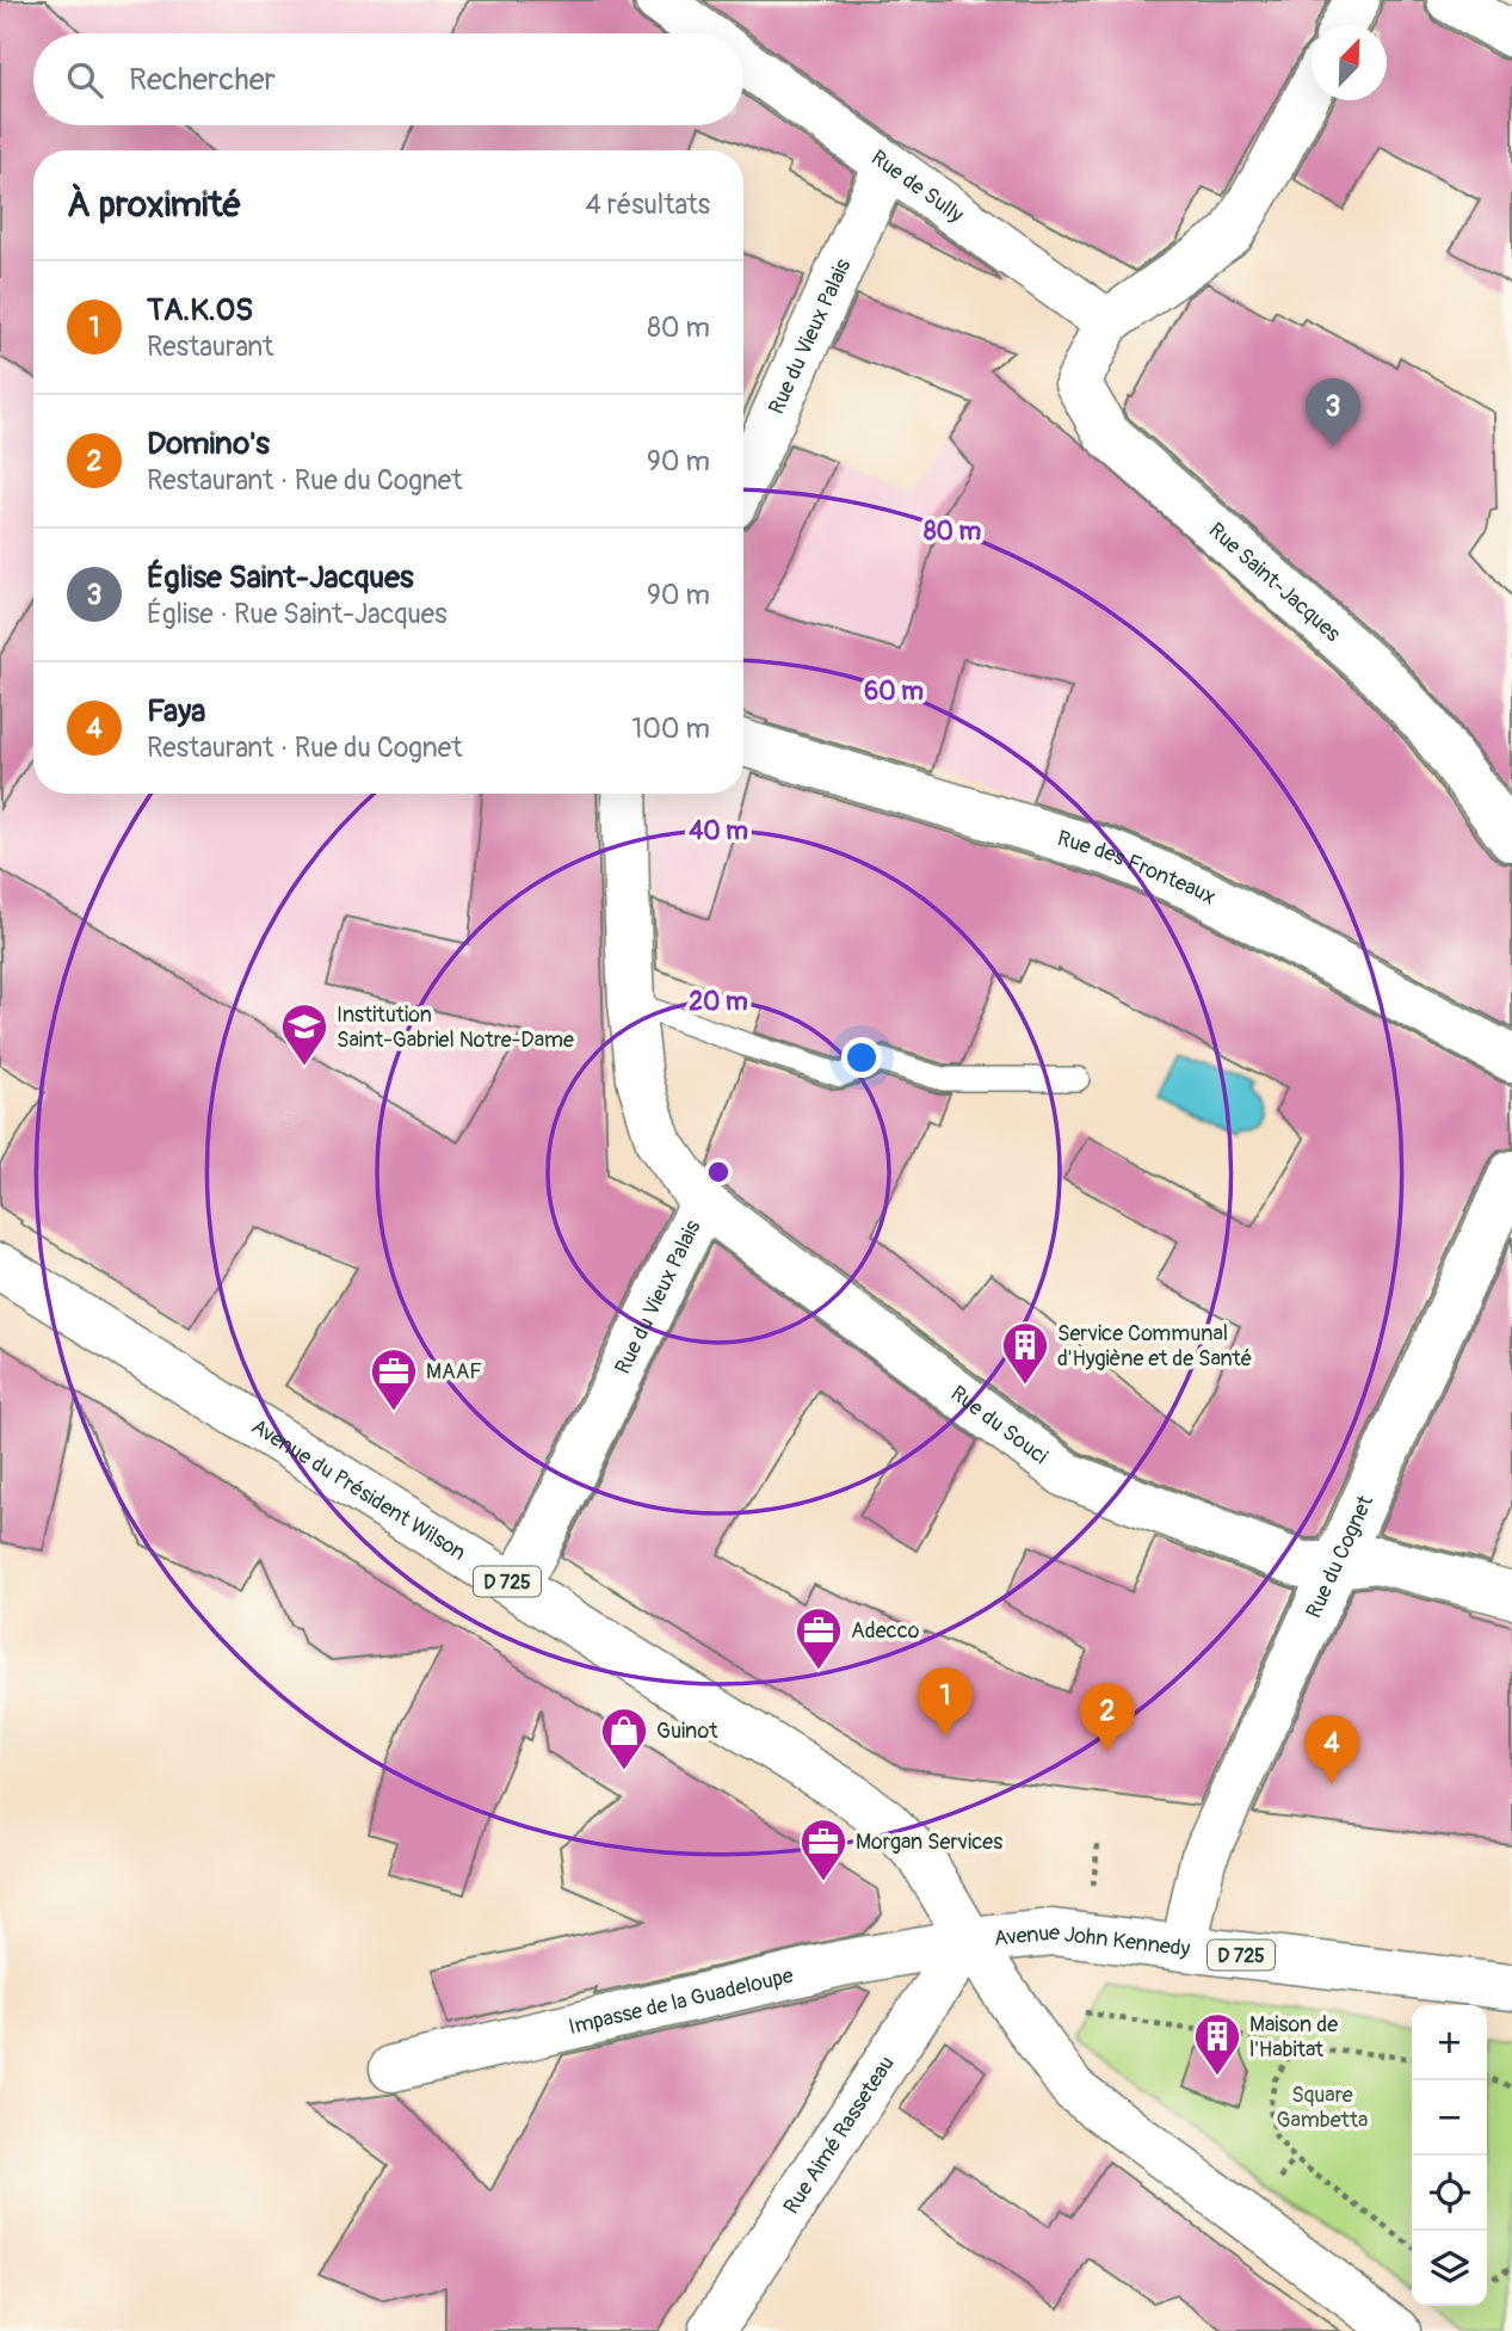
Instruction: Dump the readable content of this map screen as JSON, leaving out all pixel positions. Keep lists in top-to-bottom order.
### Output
{
  "streets": {
    "street": [
      "Rue de Sully",
      "Rue du Vieux Palais",
      "Rue Saint-Jacques",
      "Rue des Fronteaux",
      "Rue du Souci",
      "Avenue du Président Wilson",
      "Rue du Cognet",
      "D 725",
      "Avenue John Kennedy",
      "Impasse de la Guadeloupe",
      "Rue Aimé Rasseteau"
    ]
  },
  "crossings": [
    ["Rue de Sully", "Rue du Vieux Palais"],
    ["Rue de Sully", "Rue Saint-Jacques"],
    ["Rue du Vieux Palais", "Rue du Souci"],
    ["Rue du Vieux Palais", "Avenue du Président Wilson"],
    ["Rue du Souci", "Rue du Cognet"],
    ["Avenue du Président Wilson", "Avenue John Kennedy"],
    ["Avenue du Président Wilson", "Impasse de la Guadeloupe"],
    ["Avenue du Président Wilson", "Rue Aimé Rasseteau"],
    ["Rue du Cognet", "Avenue John Kennedy"],
    ["Avenue John Kennedy", "Impasse de la Guadeloupe"],
    ["Avenue John Kennedy", "Rue Aimé Rasseteau"],
    ["Impasse de la Guadeloupe", "Rue Aimé Rasseteau"]
  ],
  "parks": ["Square Gambetta"],
  "places": {
    "school or university": ["Institution Saint-Gabriel Notre-Dame"],
    "building": ["Service Communal d'Hygiène et de Santé", "Maison de l'Habitat"],
    "office": ["MAAF", "Adecco", "Morgan Services"],
    "shop": ["Guinot"]
  },
  "north": "top right",
  "page": {
    "search": "Rechercher",
    "heading": ["À proximité", "4 résultats"],
    "list": [
      {
        "mark": "1",
        "name": "TA.K.OS",
        "note": "Restaurant",
        "value": "80 m"
      },
      {
        "mark": "2",
        "name": "Domino's",
        "note": "Restaurant · Rue du Cognet",
        "value": "90 m"
      },
      {
        "mark": "3",
        "name": "Église Saint-Jacques",
        "note": "Église · Rue Saint-Jacques",
        "value": "90 m"
      },
      {
        "mark": "4",
        "name": "Faya",
        "note": "Restaurant · Rue du Cognet",
        "value": "100 m"
      }
    ],
    "pins": [
      "3",
      "1",
      "2",
      "4"
    ],
    "map_buttons": ["+", "−"]
  },
  "rings": [
    "80 m",
    "60 m",
    "40 m",
    "20 m"
  ]
}
